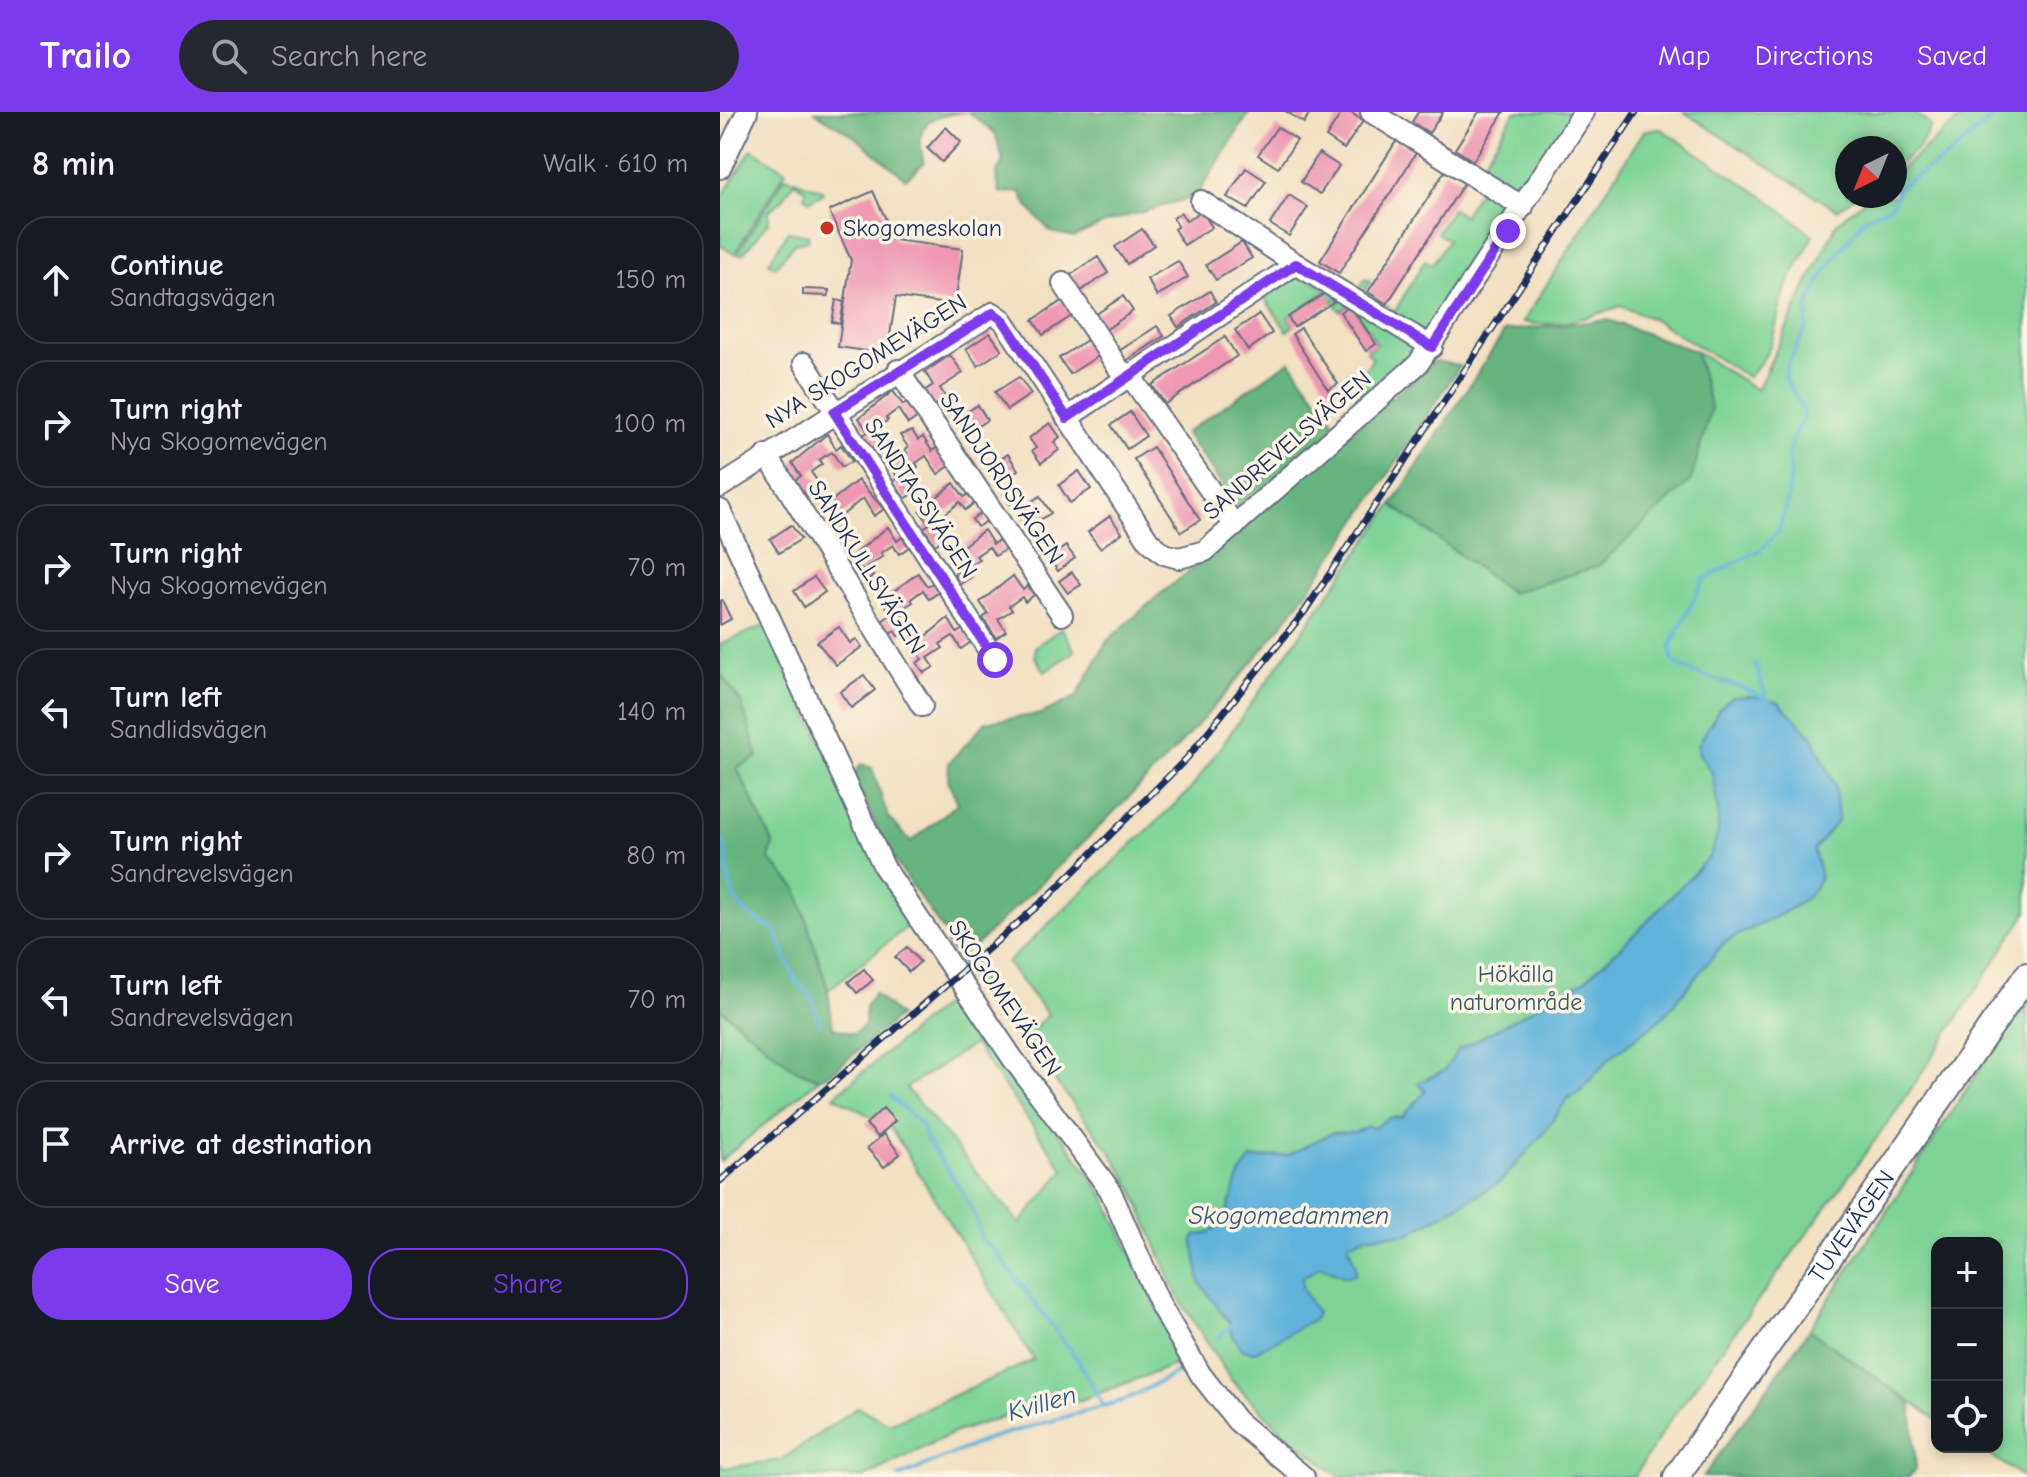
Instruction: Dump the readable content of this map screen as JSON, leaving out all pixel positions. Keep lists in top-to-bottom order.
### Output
{
  "streets": {
    "main road": ["TUVEVÄGEN"],
    "street": [
      "NYA SKOGOMEVÄGEN",
      "SANDREVELSVÄGEN",
      "SANDJORDSVÄGEN",
      "SANDTAGSVÄGEN",
      "SANDKULLSVÄGEN",
      "SKOGOMEVÄGEN"
    ]
  },
  "crossings": [
    ["NYA SKOGOMEVÄGEN", "SANDREVELSVÄGEN"],
    ["NYA SKOGOMEVÄGEN", "SANDJORDSVÄGEN"],
    ["NYA SKOGOMEVÄGEN", "SANDTAGSVÄGEN"],
    ["NYA SKOGOMEVÄGEN", "SANDKULLSVÄGEN"]
  ],
  "water": ["Skogomedammen", "Kvillen"],
  "parks": ["Hökälla naturområde"],
  "places": ["Skogomeskolan"],
  "north": "bottom left",
  "page": {
    "header": "Trailo",
    "search": "Search here",
    "nav": ["Map", "Directions", "Saved"],
    "heading": ["8 min", "Walk · 610 m"],
    "list": [
      ["Continue", "Sandtagsvägen", "150 m"],
      ["Turn right", "Nya Skogomevägen", "100 m"],
      ["Turn right", "Nya Skogomevägen", "70 m"],
      ["Turn left", "Sandlidsvägen", "140 m"],
      ["Turn right", "Sandrevelsvägen", "80 m"],
      ["Turn left", "Sandrevelsvägen", "70 m"],
      "Arrive at destination"
    ],
    "buttons": ["Save", "Share"],
    "map_buttons": ["+", "−"]
  }
}
